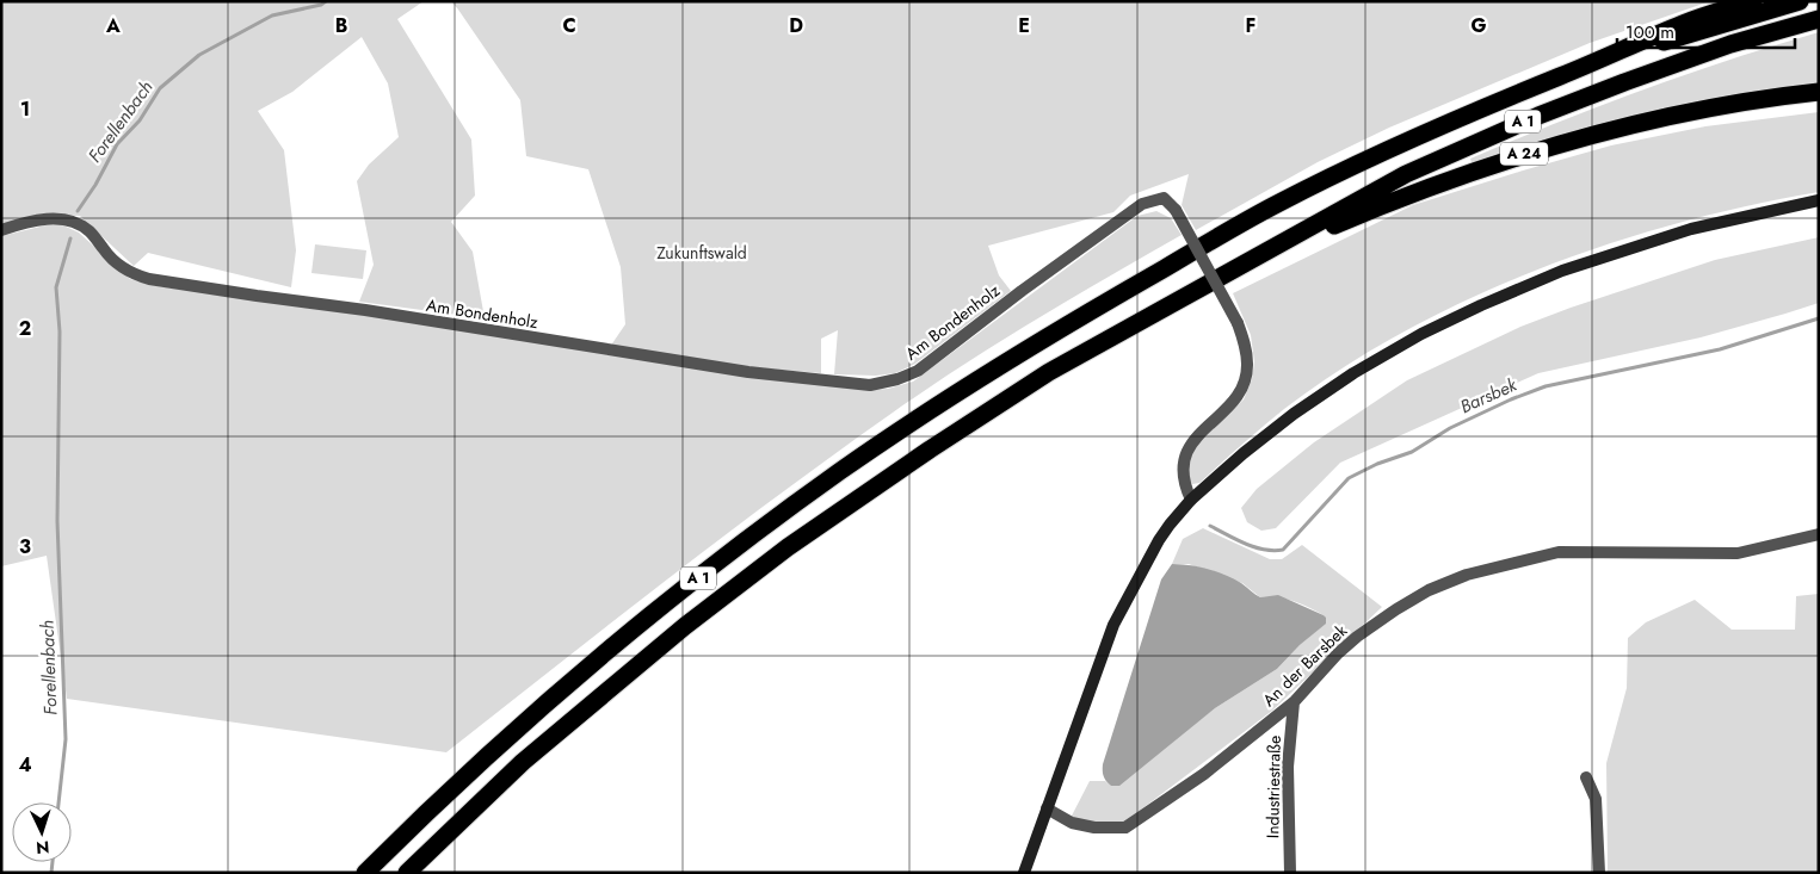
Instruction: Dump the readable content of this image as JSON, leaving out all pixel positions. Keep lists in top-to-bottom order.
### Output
{
  "streets": {
    "highway": ["A 1", "A 24"],
    "street": ["Am Bondenholz", "An der Barsbek", "Industriestraße"]
  },
  "crossings": [
    ["A 1", "A 24"],
    ["An der Barsbek", "Industriestraße"]
  ],
  "water": ["Forellenbach", "Barsbek"],
  "parks": ["Zukunftswald"],
  "scale_bar": "100 m",
  "north": "bottom",
  "grid": {
    "columns": [
      "A",
      "B",
      "C",
      "D",
      "E",
      "F",
      "G"
    ],
    "rows": [
      "1",
      "2",
      "3",
      "4"
    ]
  }
}
